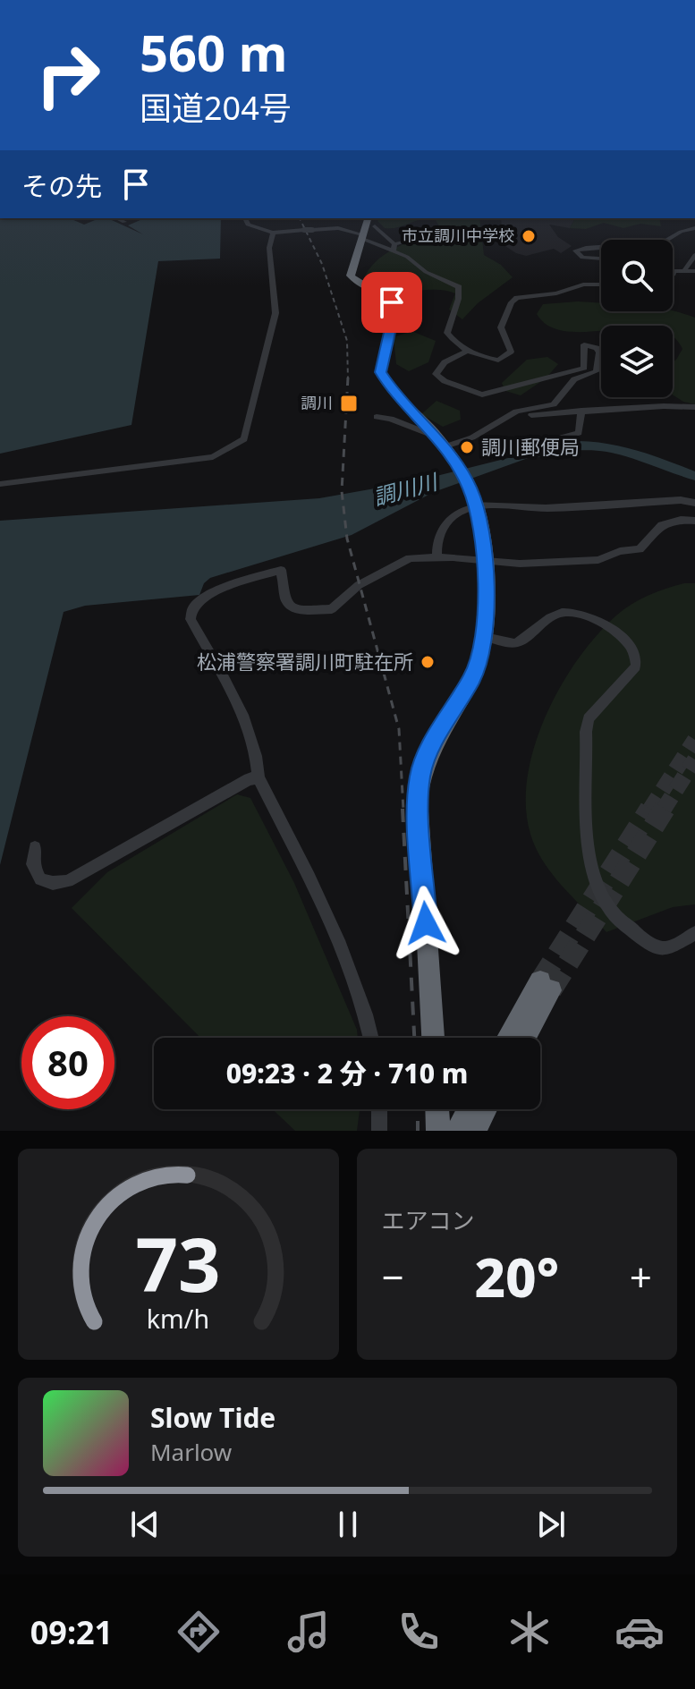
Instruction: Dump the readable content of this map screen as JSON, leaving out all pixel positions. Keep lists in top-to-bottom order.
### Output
{
  "water": ["調川川"],
  "places": {
    "other": ["市立調川中学校", "調川郵便局", "松浦警察署調川町駐在所"],
    "transit": ["調川"]
  },
  "page": {
    "turn": ["560 m", "国道204号"],
    "then": "その先",
    "limit": "80",
    "trip": "09:23 · 2 分 · 710 m",
    "tile": "エアコン",
    "heat": ["−", "20°", "+"],
    "song": ["Slow Tide", "Marlow"],
    "tabs": "09:21",
    "gauge": ["73", "km/h"]
  }
}
